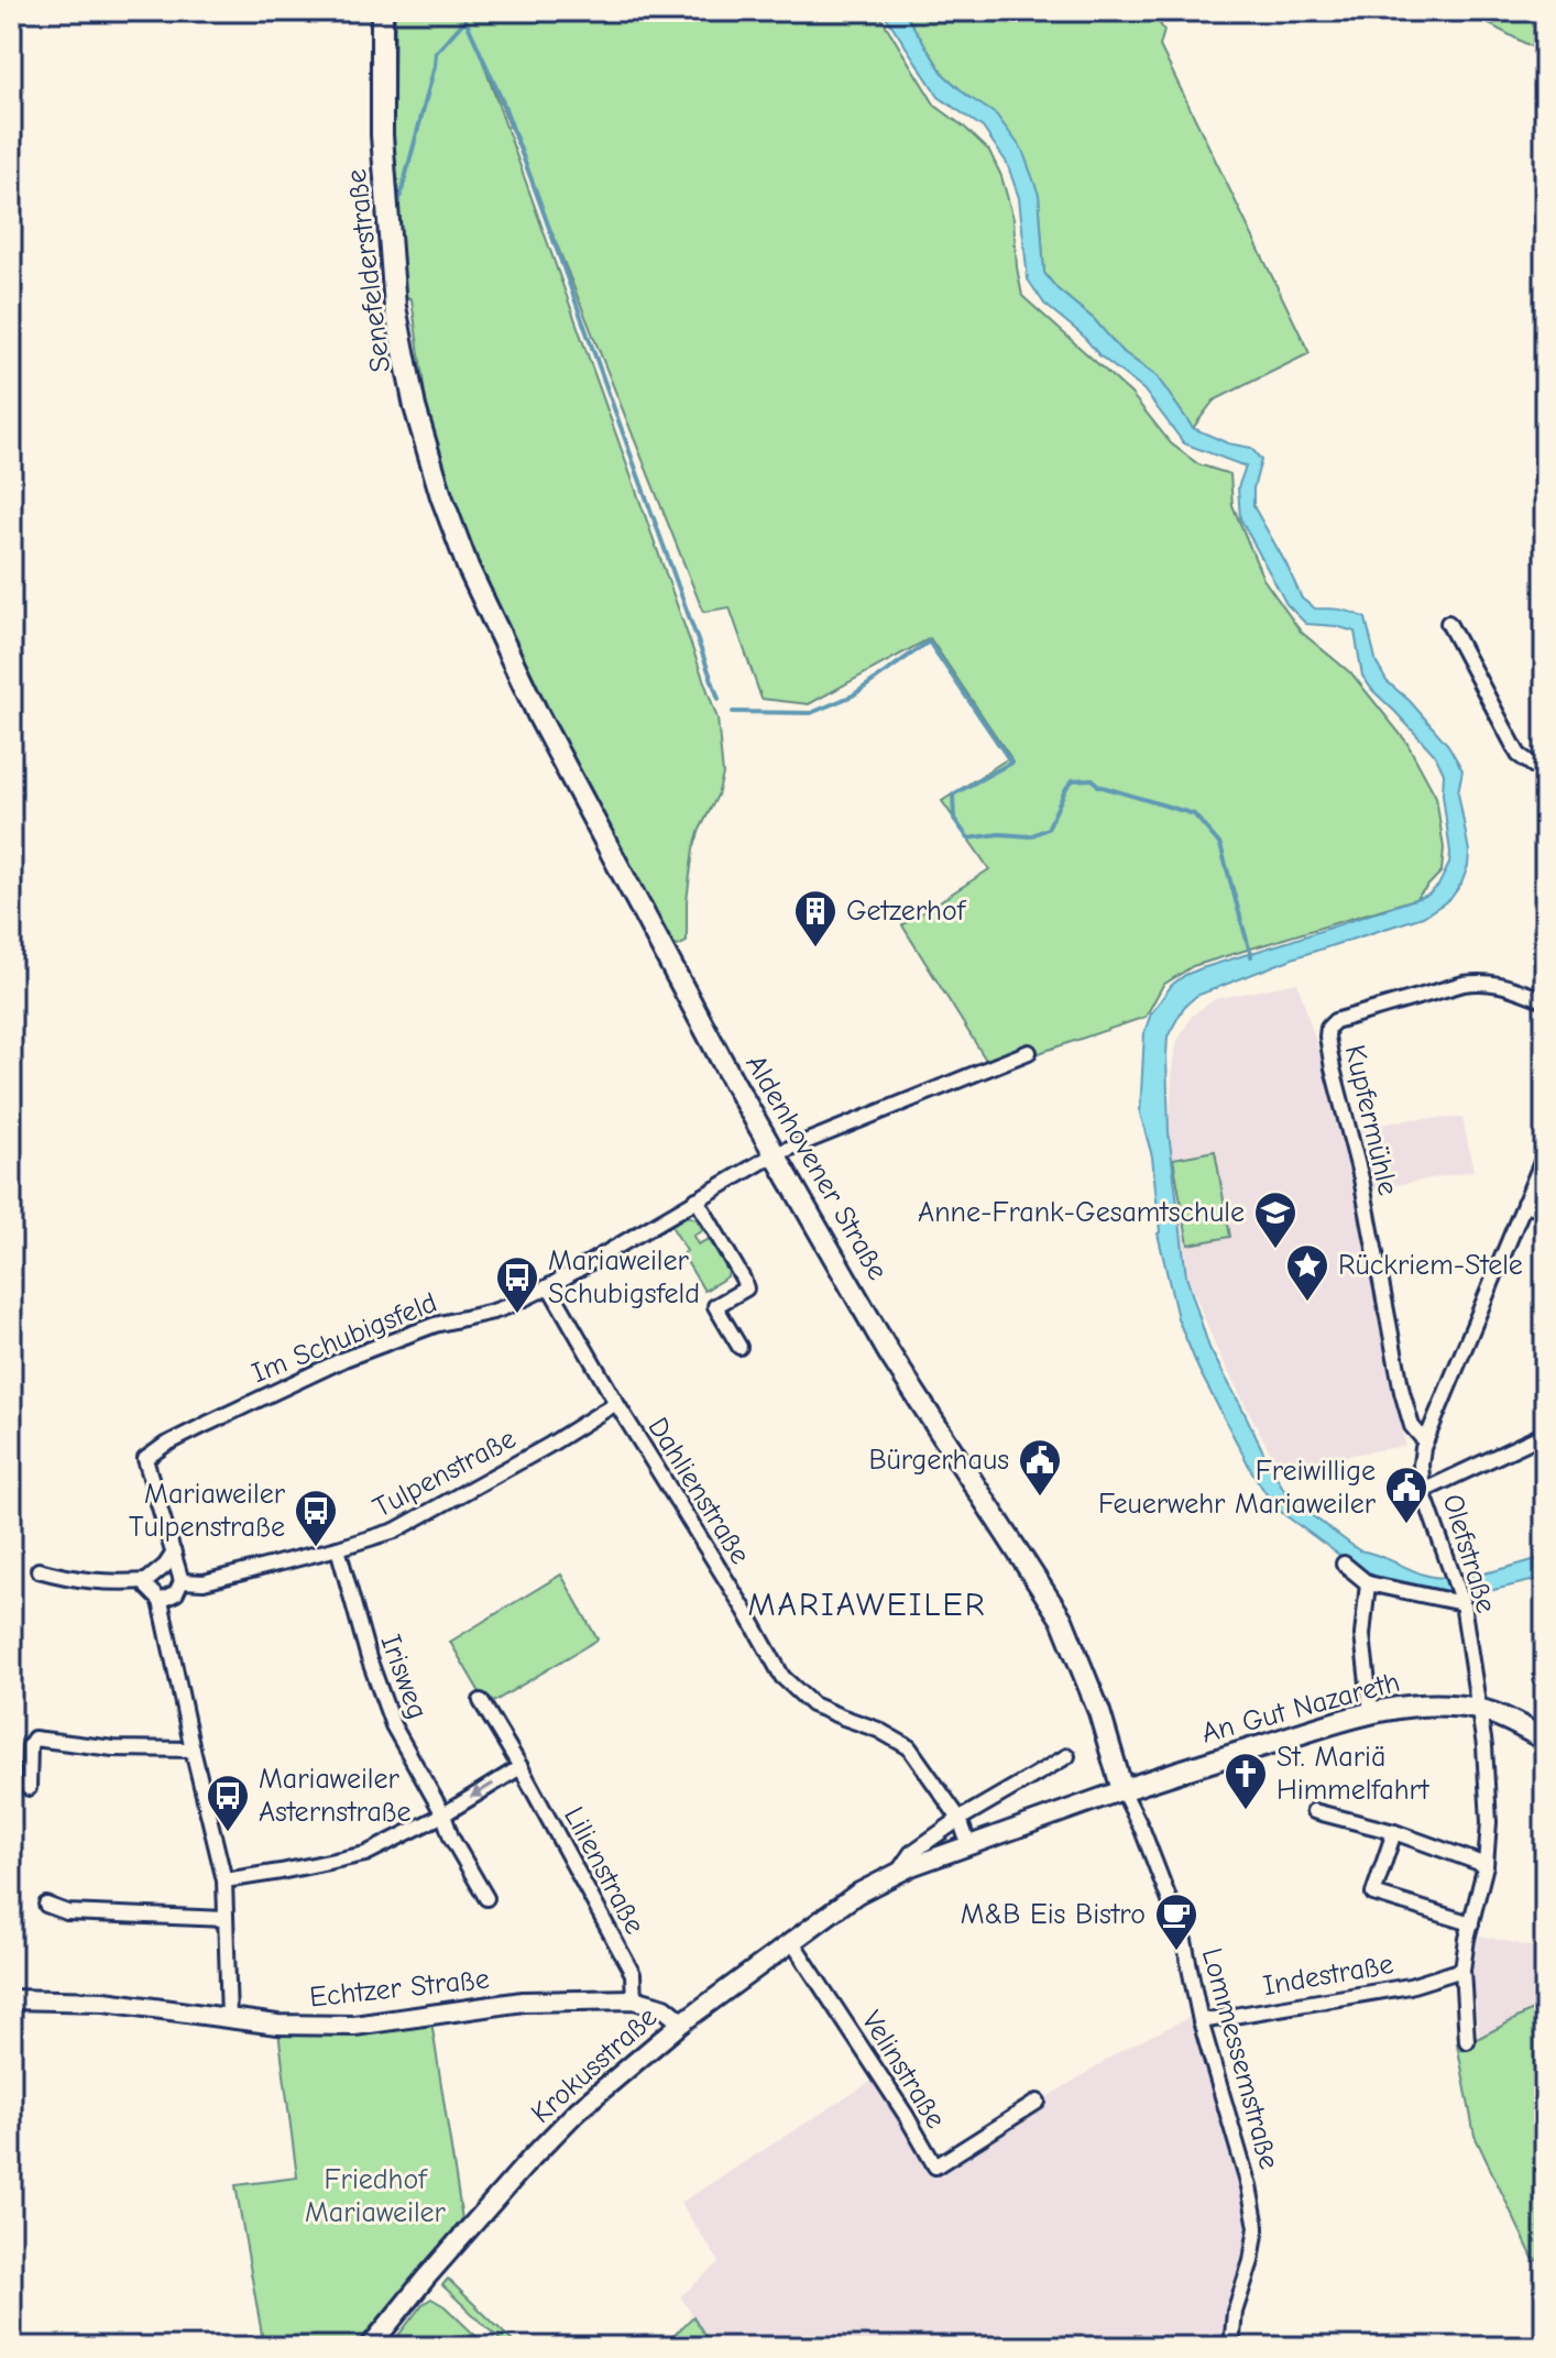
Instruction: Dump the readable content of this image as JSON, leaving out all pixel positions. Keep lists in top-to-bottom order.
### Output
{
  "streets": {
    "main road": ["Senefelderstraße", "Aldenhovener Straße", "An Gut Nazareth"],
    "street": [
      "Kupfermühle",
      "Im Schubigsfeld",
      "Tulpenstraße",
      "Dahlienstraße",
      "Olefstraße",
      "Irisweg",
      "Lilienstraße",
      "Indestraße",
      "Echtzer Straße",
      "Lommessemstraße",
      "Krokusstraße",
      "Velinstraße"
    ]
  },
  "crossings": [
    ["Senefelderstraße", "Aldenhovener Straße"],
    ["Aldenhovener Straße", "Im Schubigsfeld"],
    ["Aldenhovener Straße", "An Gut Nazareth"],
    ["Aldenhovener Straße", "Lommessemstraße"],
    ["Aldenhovener Straße", "Krokusstraße"],
    ["Im Schubigsfeld", "Dahlienstraße"],
    ["Tulpenstraße", "Dahlienstraße"],
    ["Tulpenstraße", "Irisweg"],
    ["Dahlienstraße", "Krokusstraße"],
    ["Olefstraße", "An Gut Nazareth"],
    ["An Gut Nazareth", "Lommessemstraße"],
    ["An Gut Nazareth", "Krokusstraße"],
    ["Lilienstraße", "Echtzer Straße"],
    ["Indestraße", "Lommessemstraße"],
    ["Echtzer Straße", "Krokusstraße"],
    ["Lommessemstraße", "Krokusstraße"],
    ["Krokusstraße", "Velinstraße"]
  ],
  "districts": ["MARIAWEILER"],
  "parks": ["Friedhof Mariaweiler"],
  "places": {
    "building": ["Getzerhof"],
    "school or university": ["Anne-Frank-Gesamtschule"],
    "place": ["Rückriem-Stele"],
    "bus stop": ["Mariaweiler Schubigsfeld", "Mariaweiler Tulpenstraße", "Mariaweiler Asternstraße"],
    "public building": ["Bürgerhaus", "Freiwillige Feuerwehr Mariaweiler"],
    "church": ["St. Mariä Himmelfahrt"],
    "cafe": ["M&B Eis Bistro"]
  }
}
